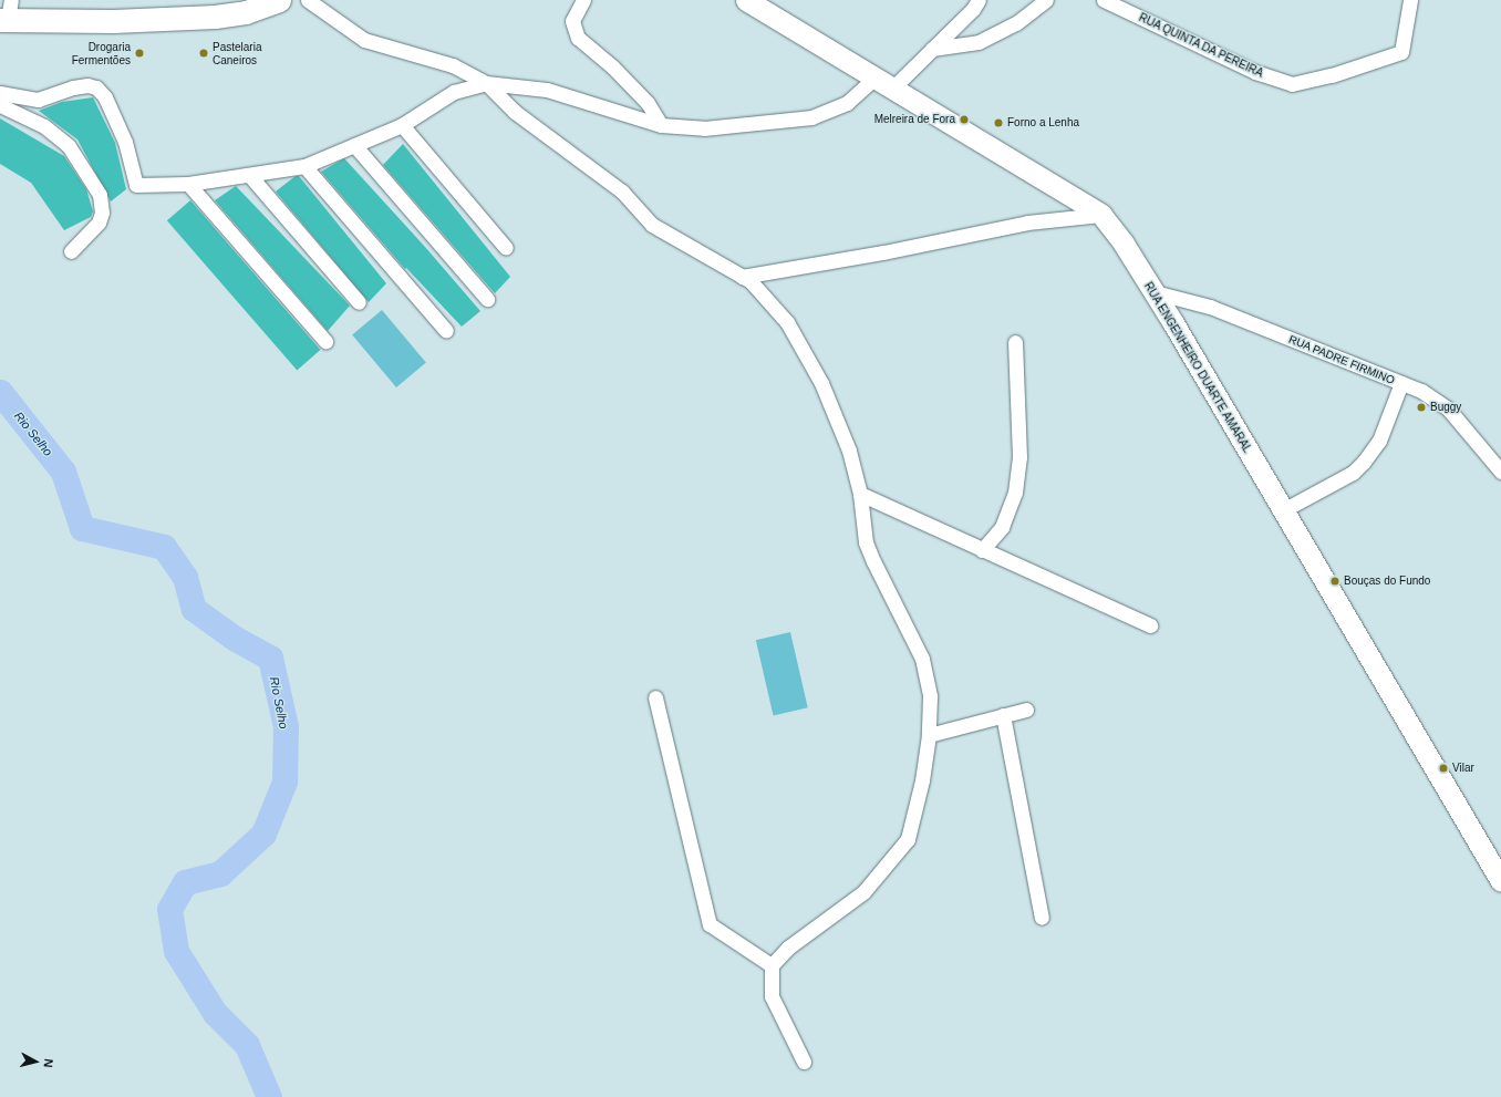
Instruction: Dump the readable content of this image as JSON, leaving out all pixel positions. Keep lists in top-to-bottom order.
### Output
{
  "streets": {
    "main road": ["RUA ENGENHEIRO DUARTE AMARAL"],
    "street": ["RUA QUINTA DA PEREIRA", "RUA PADRE FIRMINO"]
  },
  "crossings": [
    ["RUA PADRE FIRMINO", "RUA ENGENHEIRO DUARTE AMARAL"]
  ],
  "water": ["Rio Selho"],
  "places": [
    "Drogaria Fermentões",
    "Pastelaria Caneiros",
    "Melreira de Fora",
    "Forno a Lenha",
    "Buggy",
    "Bouças do Fundo",
    "Vilar"
  ],
  "north": "right"
}
